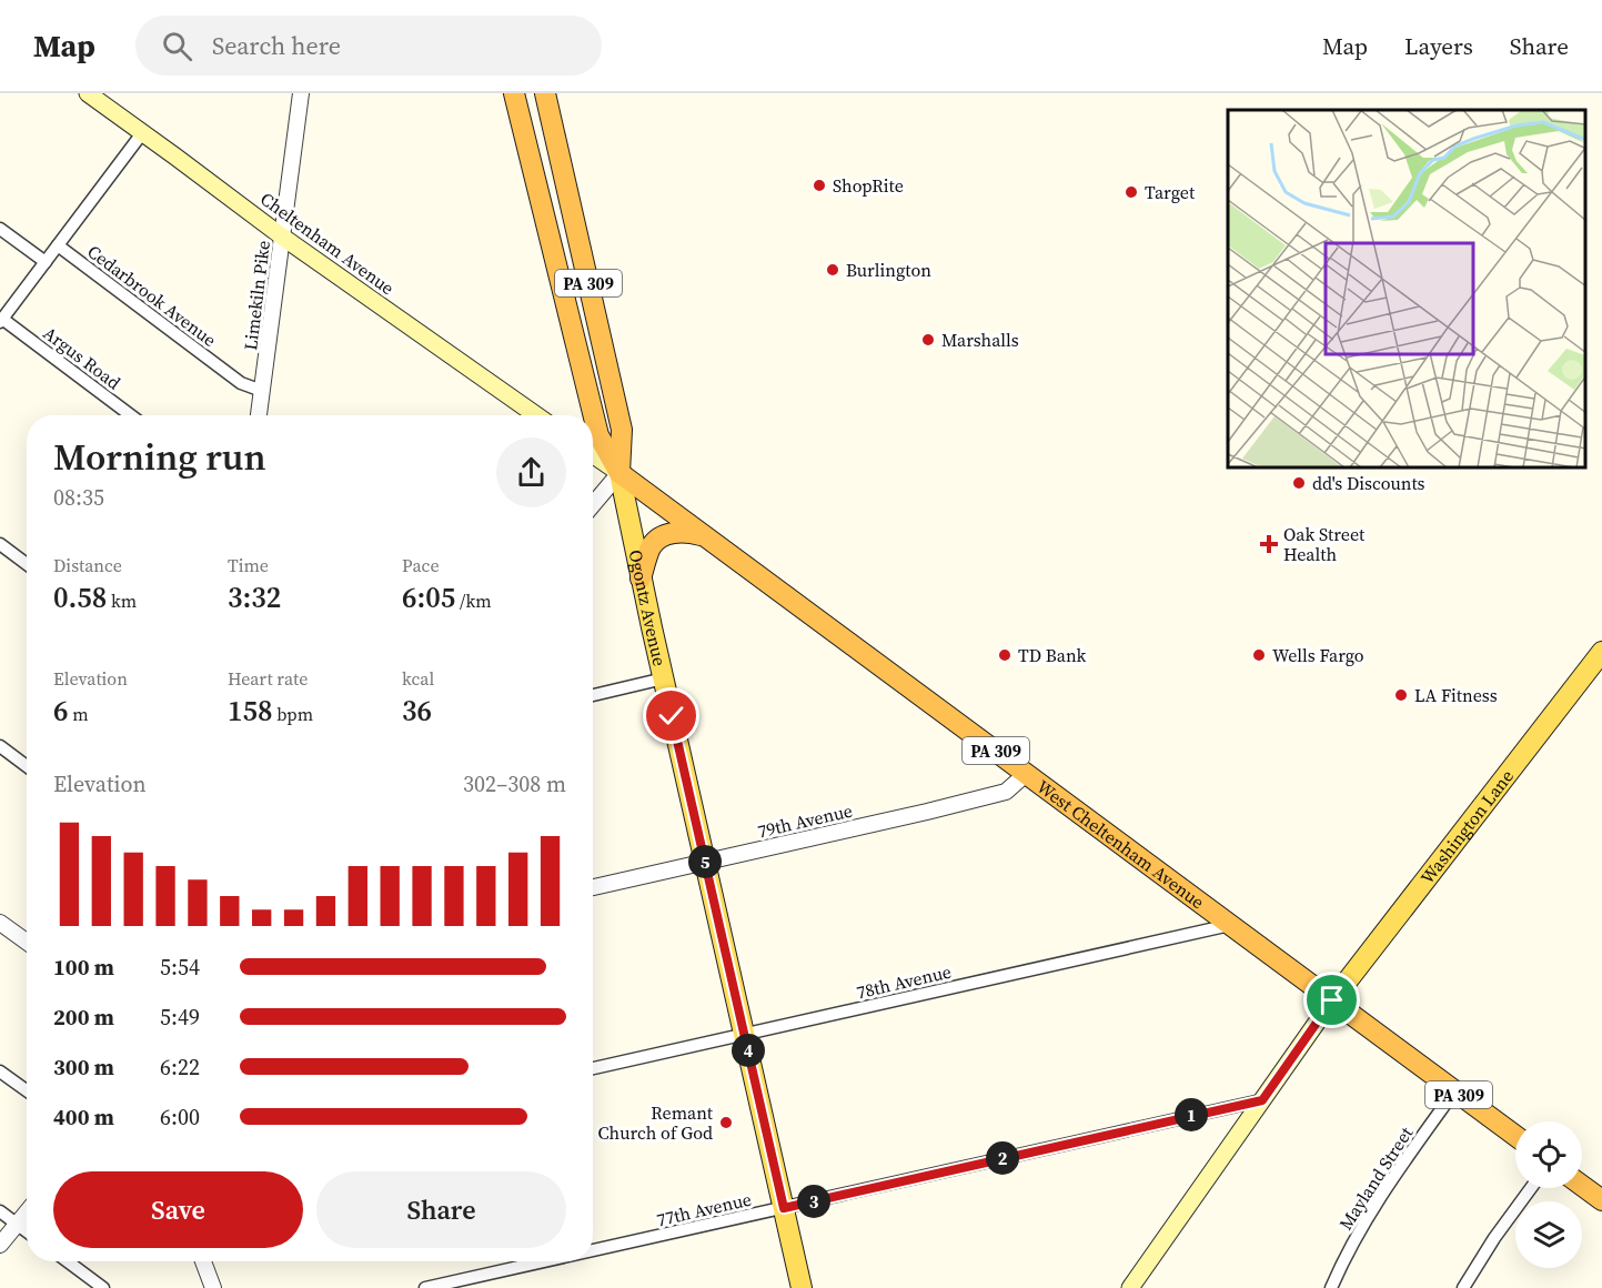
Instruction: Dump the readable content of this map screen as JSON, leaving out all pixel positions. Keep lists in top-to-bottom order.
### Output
{
  "streets": {
    "highway": ["PA 309", "Ogontz Avenue", "West Cheltenham Avenue"],
    "main road": ["Cheltenham Avenue", "Washington Lane"],
    "street": [
      "Cedarbrook Avenue",
      "Limekiln Pike",
      "Argus Road",
      "79th Avenue",
      "78th Avenue",
      "Mayland Street",
      "77th Avenue"
    ]
  },
  "crossings": [
    ["Cheltenham Avenue", "Limekiln Pike"],
    ["Cedarbrook Avenue", "Limekiln Pike"],
    ["Ogontz Avenue", "79th Avenue"],
    ["Ogontz Avenue", "West Cheltenham Avenue"],
    ["Ogontz Avenue", "78th Avenue"],
    ["Ogontz Avenue", "77th Avenue"],
    ["79th Avenue", "West Cheltenham Avenue"],
    ["Washington Lane", "West Cheltenham Avenue"],
    ["West Cheltenham Avenue", "78th Avenue"],
    ["West Cheltenham Avenue", "Mayland Street"]
  ],
  "places": {
    "other": [
      "ShopRite",
      "Target",
      "Burlington",
      "Marshalls",
      "dd's Discounts",
      "TD Bank",
      "Wells Fargo",
      "LA Fitness",
      "Remant Church of God"
    ],
    "health": ["Oak Street Health"]
  },
  "page": {
    "header": "Map",
    "search": "Search here",
    "nav": ["Map", "Layers", "Share"],
    "heading": ["Morning run", "08:35"],
    "stats": [
      ["Distance", "0.58 km"],
      ["Time", "3:32"],
      ["Pace", "6:05 /km"],
      ["Elevation", "6 m"],
      ["Heart rate", "158 bpm"],
      ["kcal", "36"]
    ],
    "chart": ["Elevation", "302–308 m"],
    "pins": [
      "5",
      "4",
      "1",
      "2",
      "3"
    ],
    "list": [
      {
        "name": "100 m",
        "note": "5:54"
      },
      {
        "name": "200 m",
        "note": "5:49"
      },
      {
        "name": "300 m",
        "note": "6:22"
      },
      {
        "name": "400 m",
        "note": "6:00"
      }
    ],
    "buttons": ["Save", "Share"]
  }
}
